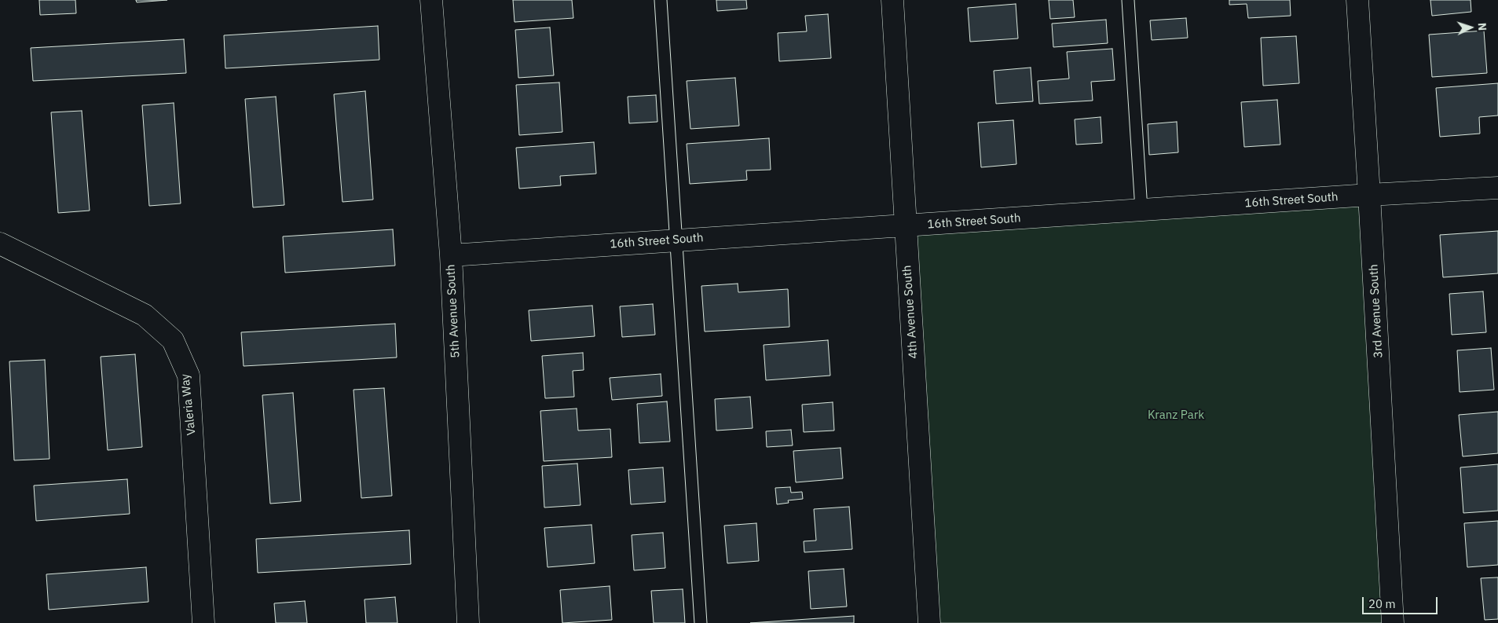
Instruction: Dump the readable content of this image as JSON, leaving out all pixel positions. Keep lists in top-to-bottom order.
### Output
{
  "streets": {
    "street": [
      "16th Street South",
      "5th Avenue South",
      "3rd Avenue South",
      "4th Avenue South",
      "Valeria Way"
    ]
  },
  "crossings": [
    ["16th Street South", "5th Avenue South"],
    ["16th Street South", "3rd Avenue South"],
    ["16th Street South", "4th Avenue South"]
  ],
  "parks": ["Kranz Park"],
  "scale_bar": "20 m",
  "north": "right"
}
